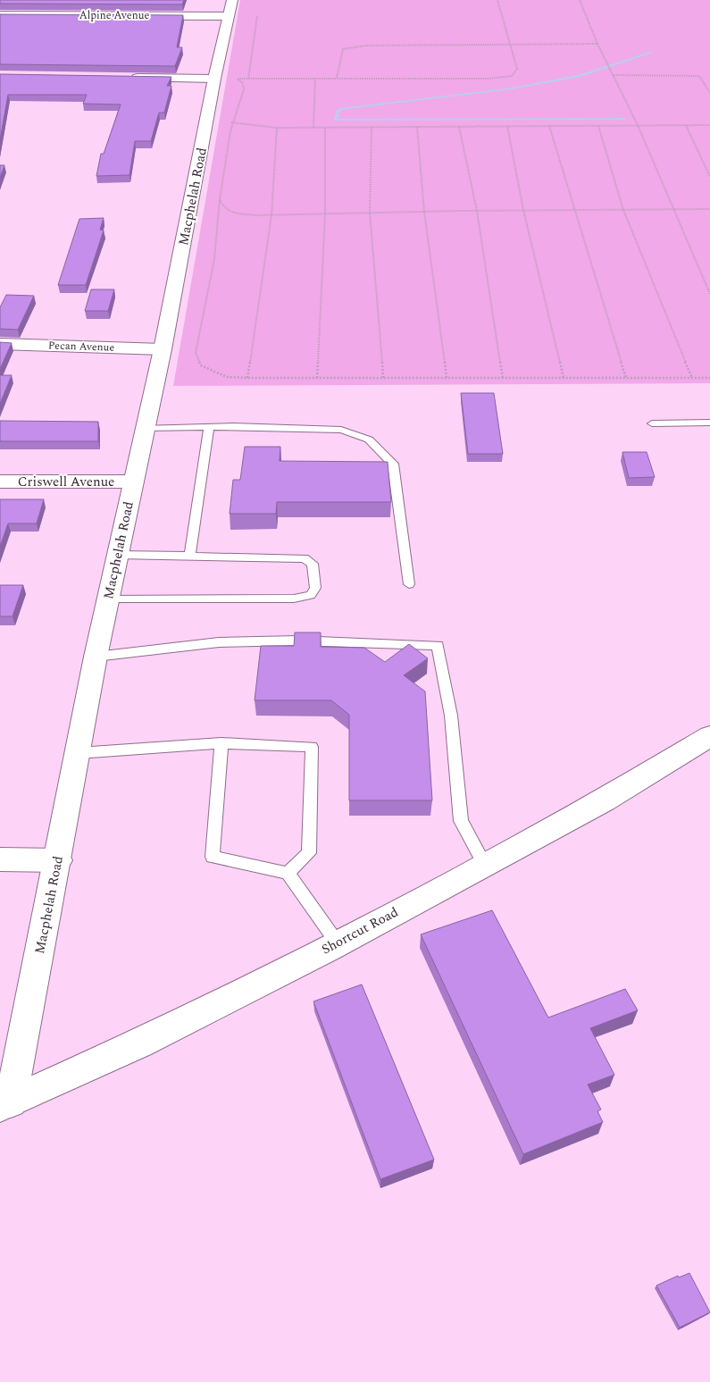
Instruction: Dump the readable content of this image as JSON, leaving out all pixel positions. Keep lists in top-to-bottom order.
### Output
{
  "streets": {
    "street": [
      "Alpine Avenue",
      "Macphelah Road",
      "Pecan Avenue",
      "Criswell Avenue",
      "Shortcut Road"
    ]
  },
  "crossings": [
    ["Alpine Avenue", "Macphelah Road"],
    ["Macphelah Road", "Pecan Avenue"],
    ["Macphelah Road", "Criswell Avenue"],
    ["Macphelah Road", "Shortcut Road"]
  ]
}
